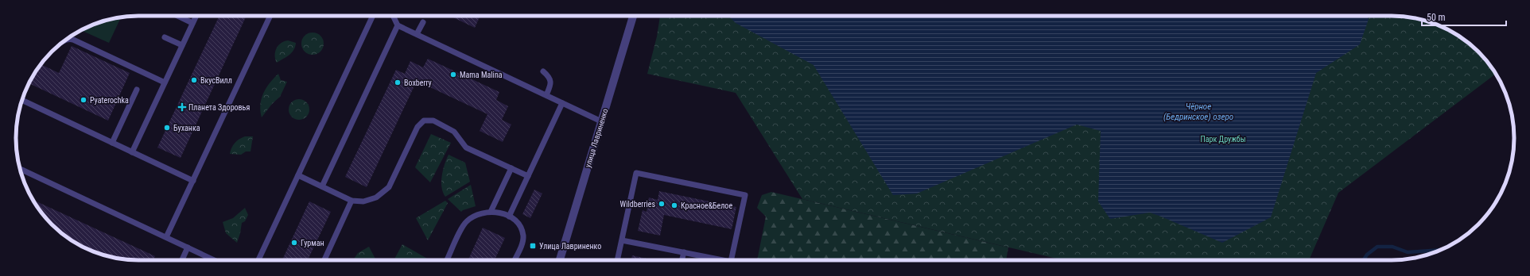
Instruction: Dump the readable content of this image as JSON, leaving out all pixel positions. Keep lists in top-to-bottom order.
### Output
{
  "streets": {
    "street": ["улица Лавриненко"]
  },
  "water": ["Чёрное (Бедринское) озеро"],
  "parks": ["Парк Дружбы"],
  "places": {
    "other": [
      "Mama Malina",
      "ВкусВилл",
      "Boxberry",
      "Pyaterochka",
      "Буханка",
      "Wildberries",
      "Красное&Белое",
      "Гурман"
    ],
    "health": ["Планета Здоровья"],
    "transit": ["Улица Лавриненко"]
  },
  "scale_bar": "50 m"
}
